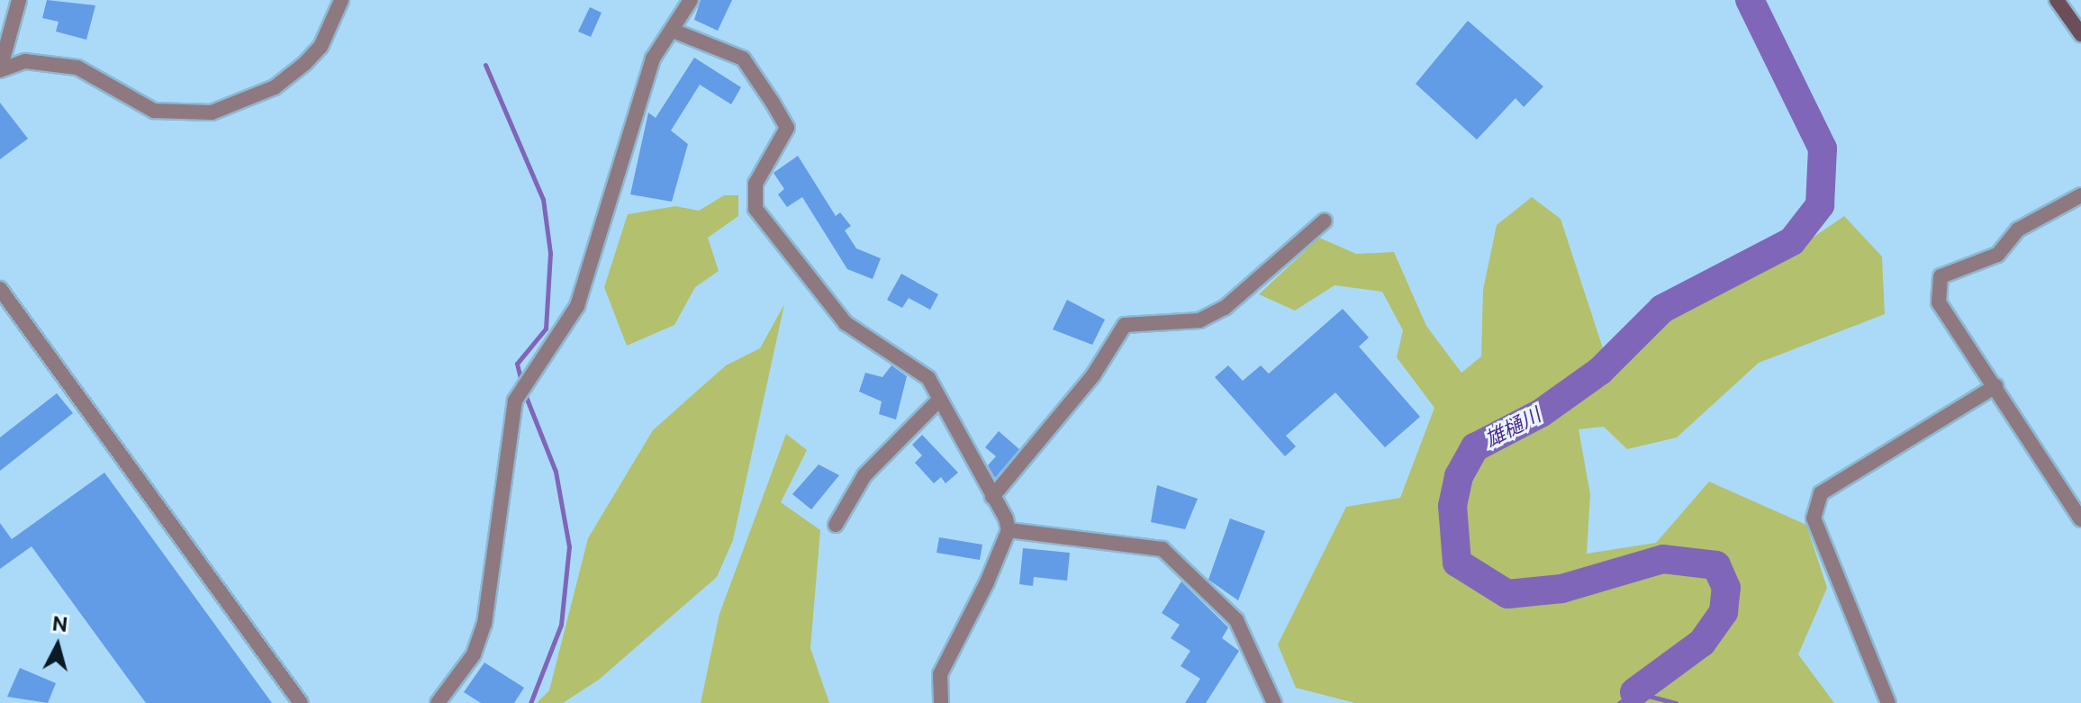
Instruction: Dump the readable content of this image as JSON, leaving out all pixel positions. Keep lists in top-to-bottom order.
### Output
{
  "water": ["雄樋川"],
  "north": "top"
}
